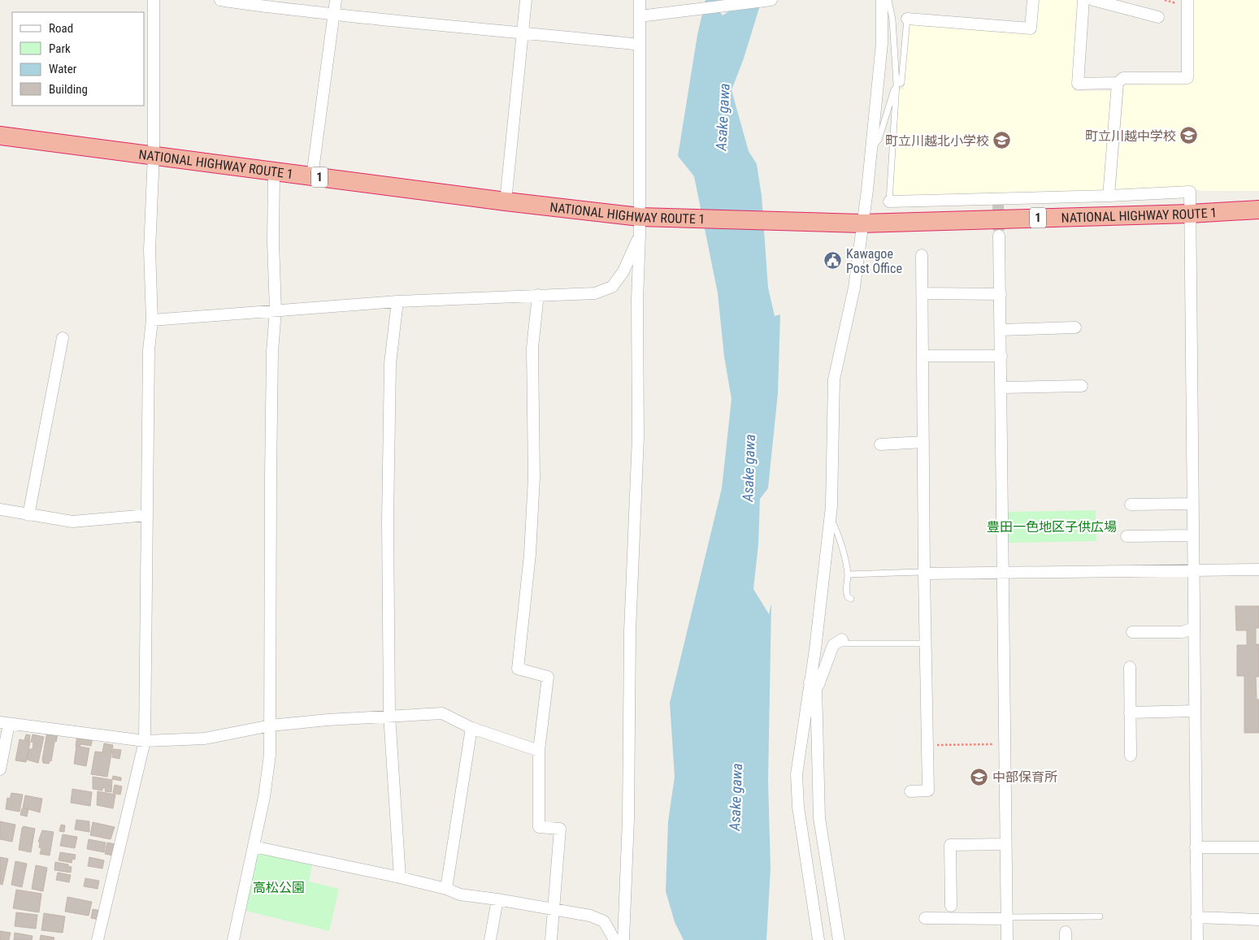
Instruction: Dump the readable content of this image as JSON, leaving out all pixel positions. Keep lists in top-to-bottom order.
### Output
{
  "streets": {
    "highway": ["NATIONAL HIGHWAY ROUTE 1", "1"]
  },
  "water": ["Asake gawa"],
  "parks": ["豊田一色地区子供広場", "高松公園"],
  "places": {
    "school or university": ["町立川越中学校", "町立川越北小学校", "中部保育所"],
    "public building": ["Kawagoe Post Office"]
  },
  "legend": [
    "Road",
    "Park",
    "Water",
    "Building"
  ]
}
